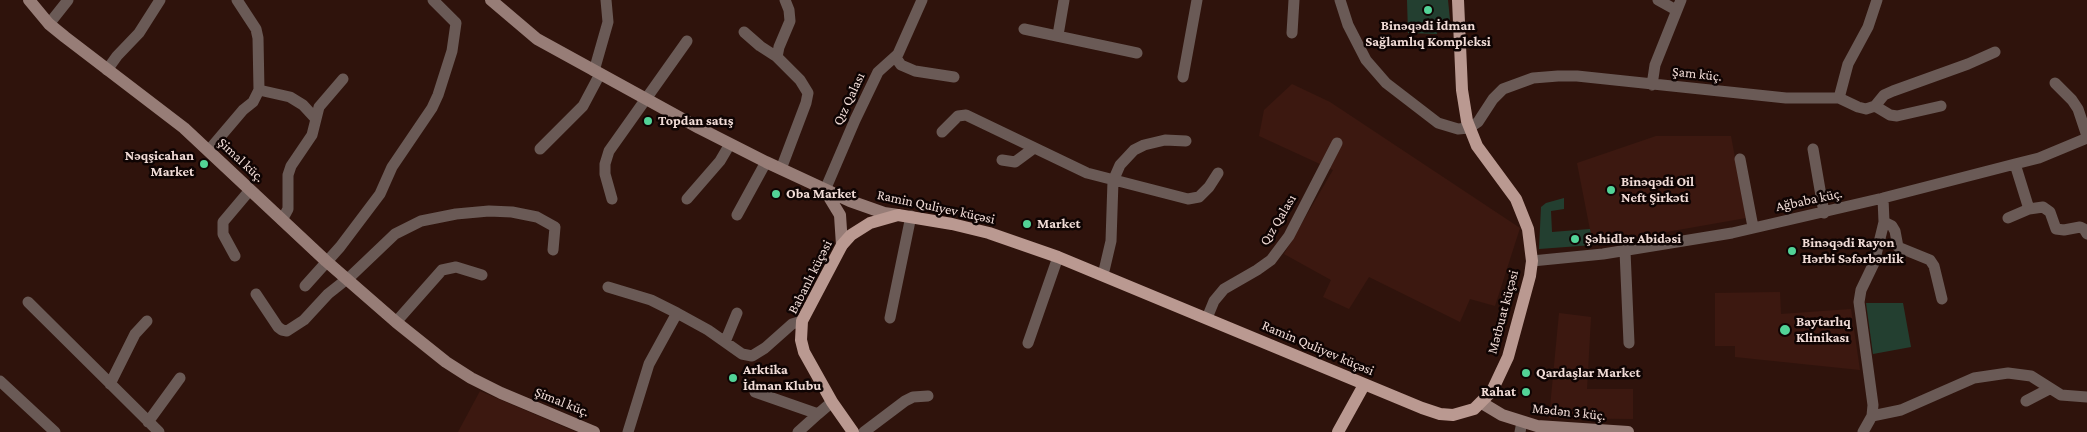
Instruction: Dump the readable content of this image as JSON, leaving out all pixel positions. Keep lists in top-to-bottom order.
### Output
{
  "streets": {
    "main road": ["Ramin Quliyev küçəsi", "Babanlı küçəsi", "Mətbuat küçəsi"],
    "street": [
      "Şam küç.",
      "Qız Qalası",
      "Şimal küç.",
      "Ağbaba küç.",
      "Mədən 3 küç."
    ]
  },
  "crossings": [
    ["Şam küç.", "Mətbuat küçəsi"],
    ["Qız Qalası", "Ramin Quliyev küçəsi"],
    ["Ağbaba küç.", "Mətbuat küçəsi"],
    ["Ramin Quliyev küçəsi", "Babanlı küçəsi"],
    ["Ramin Quliyev küçəsi", "Mətbuat küçəsi"],
    ["Ramin Quliyev küçəsi", "Mədən 3 küç."],
    ["Mətbuat küçəsi", "Mədən 3 küç."]
  ],
  "places": [
    "Binəqədi İdman Sağlamlıq Kompleksi",
    "Topdan satış",
    "Nəqşicahan Market",
    "Binəqədi Oil Neft Şirkəti",
    "Oba Market",
    "Market",
    "Şəhidlər Abidəsi",
    "Binəqədi Rayon Hərbi Səfərbərlik",
    "Baytarlıq Klinikası",
    "Qardaşlar Market",
    "Arktika İdman Klubu",
    "Rahat"
  ]
}
